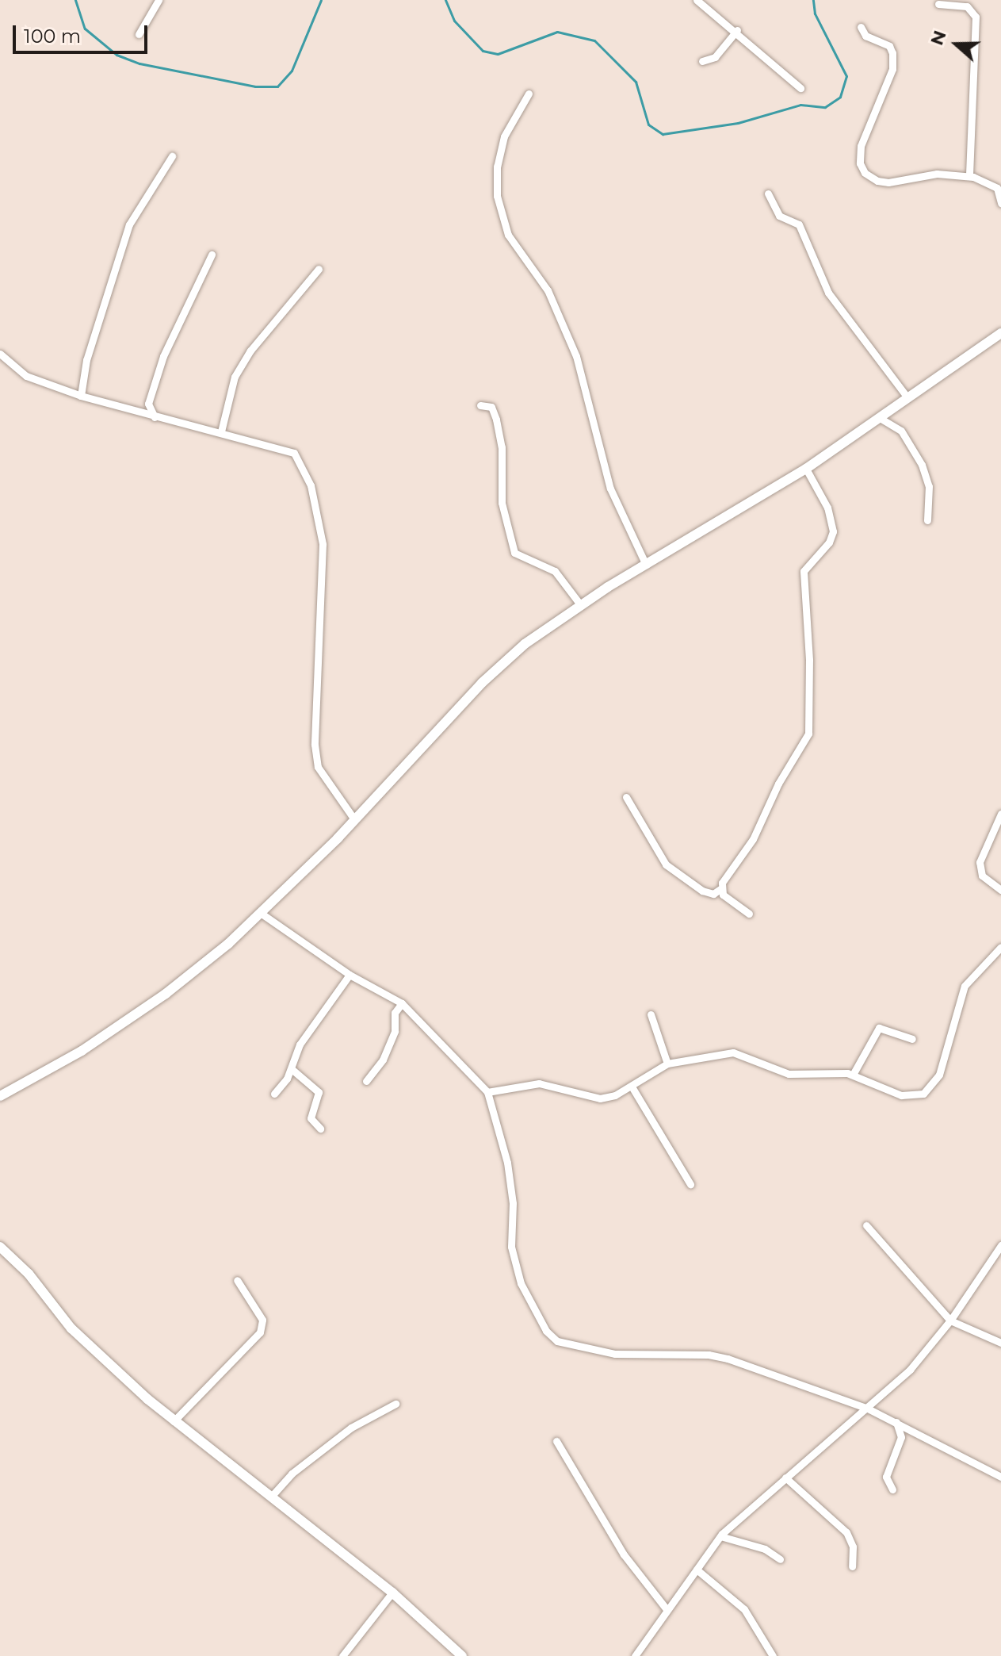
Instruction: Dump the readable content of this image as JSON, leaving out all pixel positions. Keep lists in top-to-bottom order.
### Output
{
  "scale_bar": "100 m",
  "north": "left"
}
